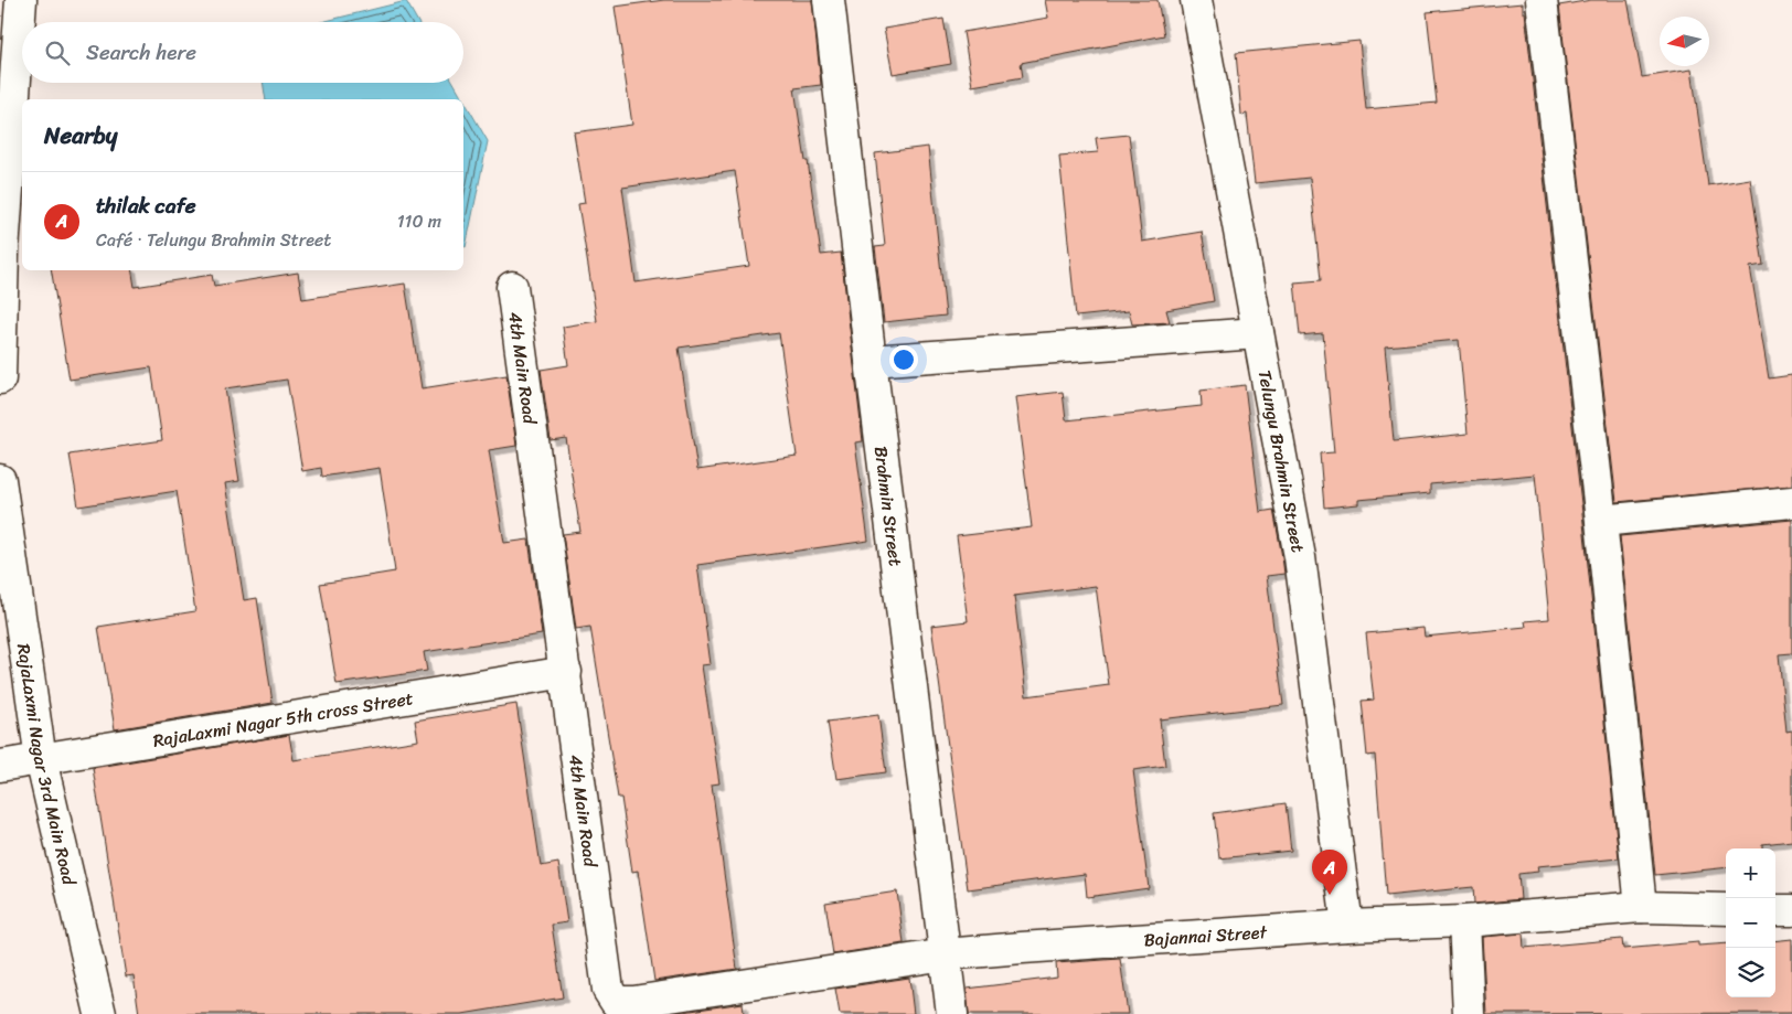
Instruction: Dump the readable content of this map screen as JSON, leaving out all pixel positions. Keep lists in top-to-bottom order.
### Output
{
  "streets": {
    "street": [
      "4th Main Road",
      "Telungu Brahmin Street",
      "Brahmin Street",
      "RajaLaxmi Nagar 5th cross Street",
      "RajaLaxmi Nagar 3rd Main Road",
      "Bajannai Street"
    ]
  },
  "crossings": [
    ["4th Main Road", "Brahmin Street"],
    ["4th Main Road", "RajaLaxmi Nagar 5th cross Street"],
    ["4th Main Road", "Bajannai Street"],
    ["Telungu Brahmin Street", "Bajannai Street"],
    ["Brahmin Street", "Bajannai Street"],
    ["RajaLaxmi Nagar 5th cross Street", "RajaLaxmi Nagar 3rd Main Road"]
  ],
  "north": "left",
  "page": {
    "search": "Search here",
    "heading": "Nearby",
    "list": [
      {
        "mark": "A",
        "name": "thilak cafe",
        "note": "Café · Telungu Brahmin Street",
        "value": "110 m"
      }
    ],
    "map_buttons": ["+", "−"],
    "pins": "A"
  }
}
